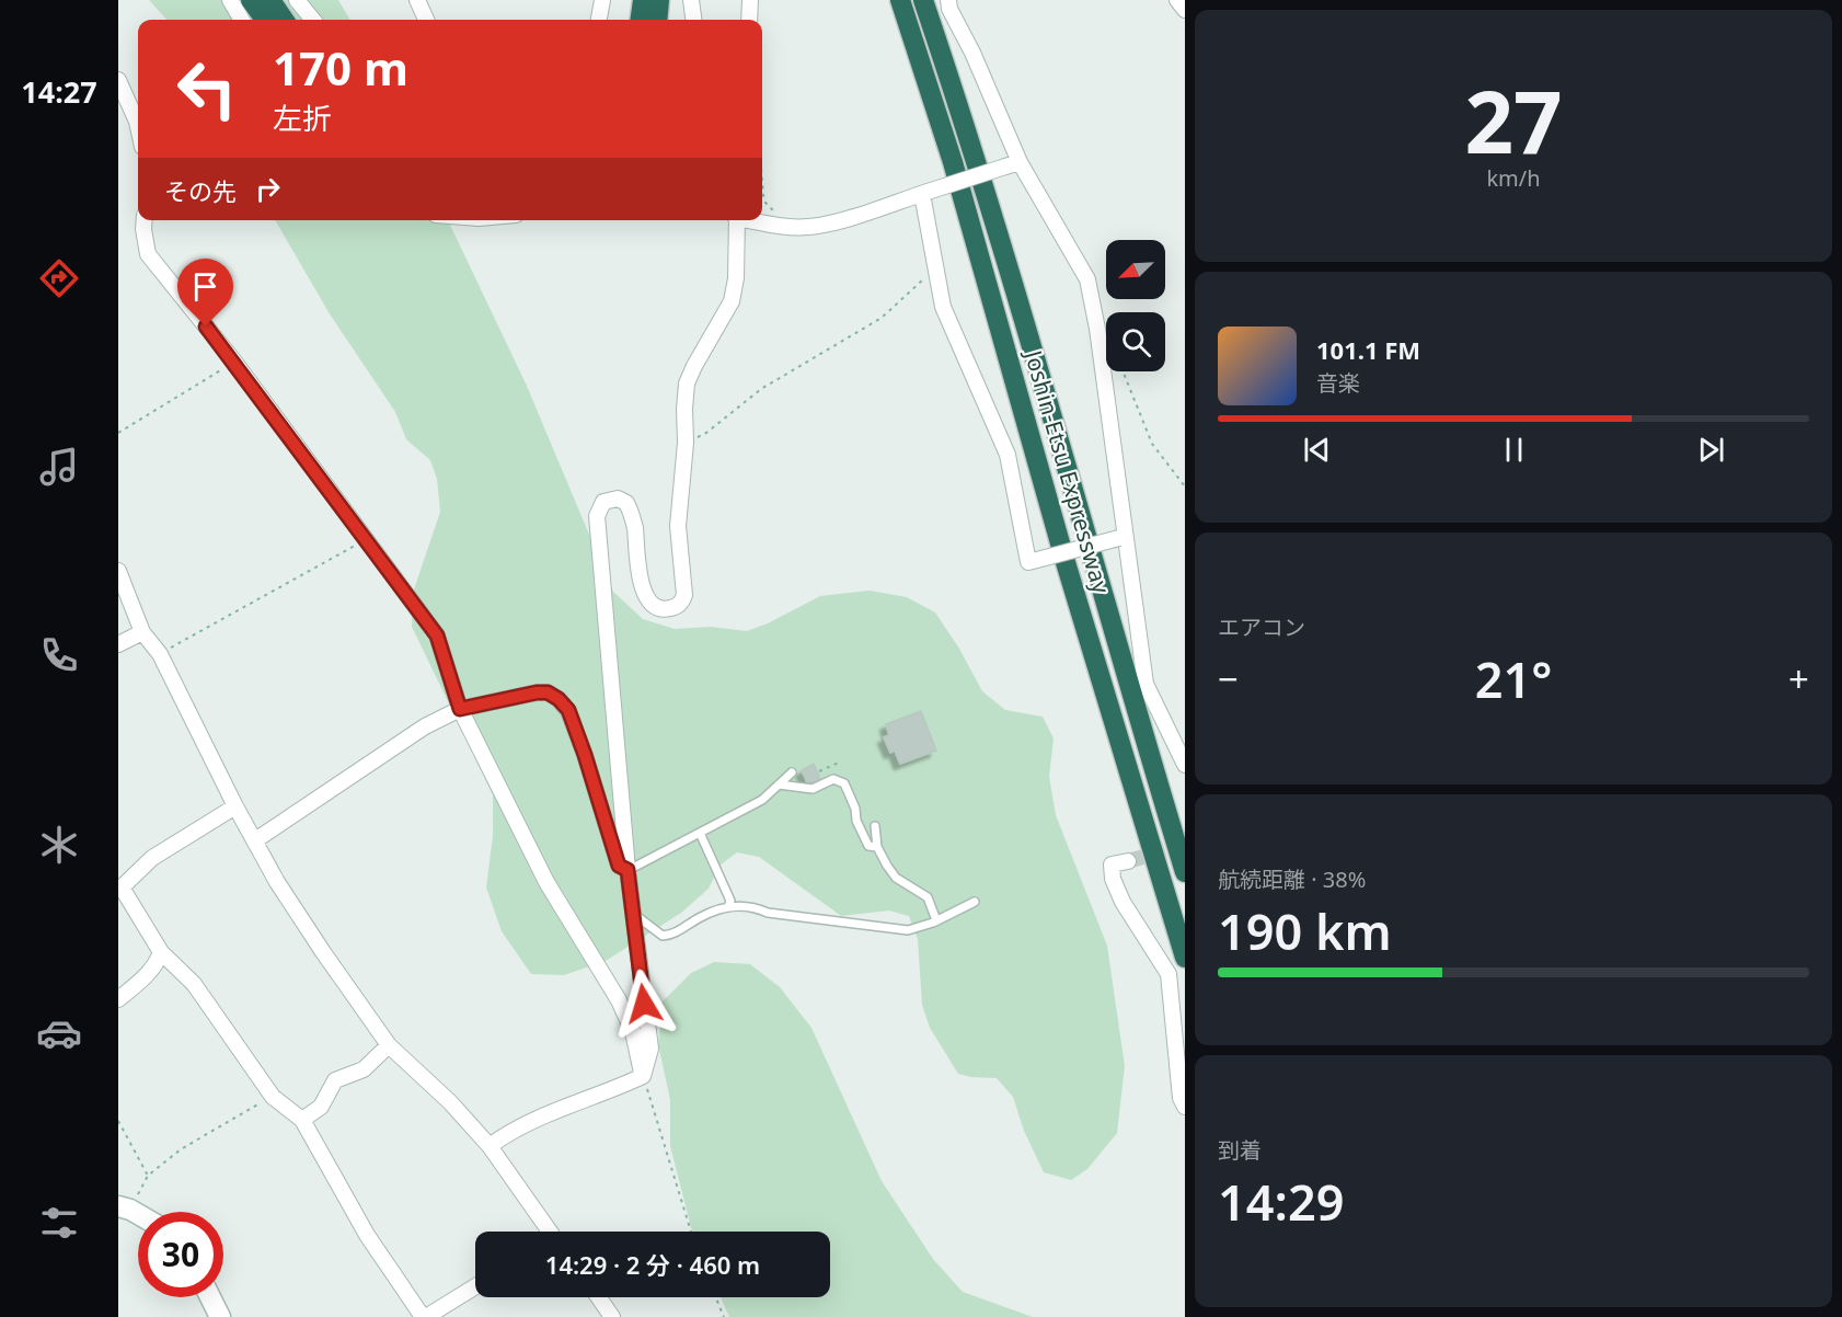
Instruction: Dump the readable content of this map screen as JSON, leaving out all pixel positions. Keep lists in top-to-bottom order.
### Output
{
  "streets": {
    "highway": ["Joshin-Etsu Expressway"]
  },
  "north": "bottom left",
  "page": {
    "tabs": "14:27",
    "tile": [
      ["27", "km/h"],
      "エアコン",
      ["航続距離 · 38%", "190 km"],
      ["到着", "14:29"]
    ],
    "turn": ["170 m", "左折"],
    "then": "その先",
    "song": ["101.1 FM", "音楽"],
    "heat": ["−", "21°", "+"],
    "limit": "30",
    "trip": "14:29 · 2 分 · 460 m"
  }
}
